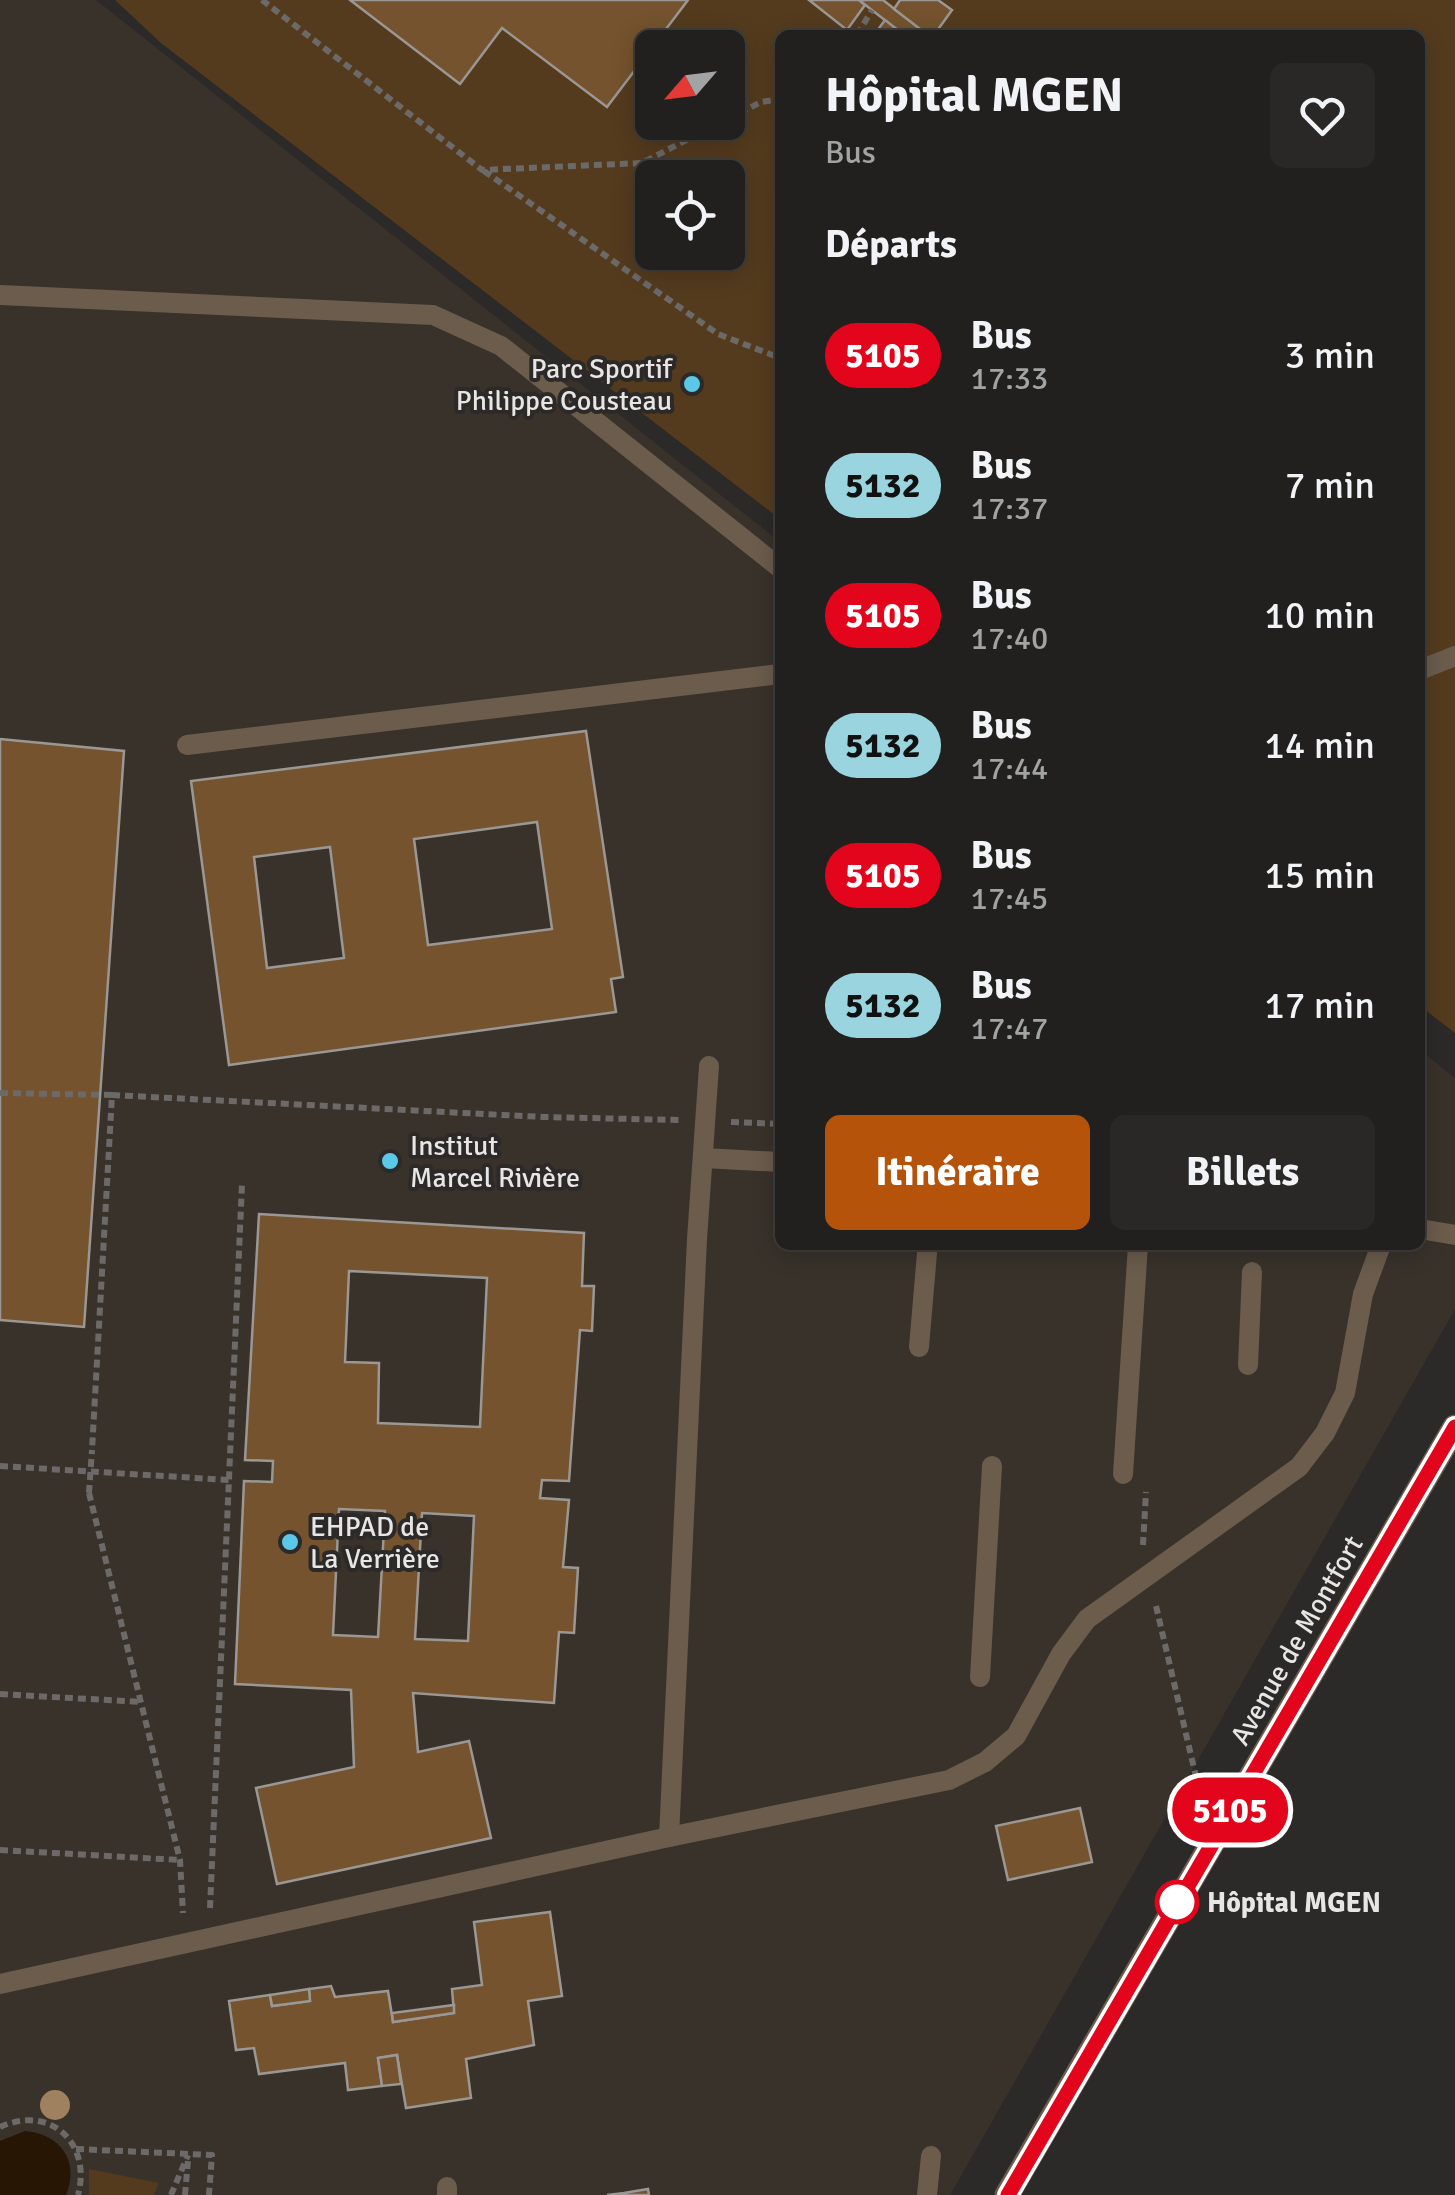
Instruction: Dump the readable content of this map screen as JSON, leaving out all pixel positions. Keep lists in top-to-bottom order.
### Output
{
  "streets": {
    "street": ["Avenue de Montfort"]
  },
  "places": [
    "Parc Sportif Philippe Cousteau",
    "Institut Marcel Rivière",
    "EHPAD de La Verrière",
    "Hôpital MGEN"
  ],
  "lines": ["bus line 5105"],
  "north": "bottom left",
  "page": {
    "on_map": "5105",
    "heading": [
      ["Hôpital MGEN", "Bus"],
      "Départs"
    ],
    "list": [
      {
        "mark": "5105",
        "name": "Bus",
        "note": "17:33",
        "value": "3 min"
      },
      {
        "mark": "5132",
        "name": "Bus",
        "note": "17:37",
        "value": "7 min"
      },
      {
        "mark": "5105",
        "name": "Bus",
        "note": "17:40",
        "value": "10 min"
      },
      {
        "mark": "5132",
        "name": "Bus",
        "note": "17:44",
        "value": "14 min"
      },
      {
        "mark": "5105",
        "name": "Bus",
        "note": "17:45",
        "value": "15 min"
      },
      {
        "mark": "5132",
        "name": "Bus",
        "note": "17:47",
        "value": "17 min"
      }
    ],
    "buttons": ["Itinéraire", "Billets"]
  }
}
